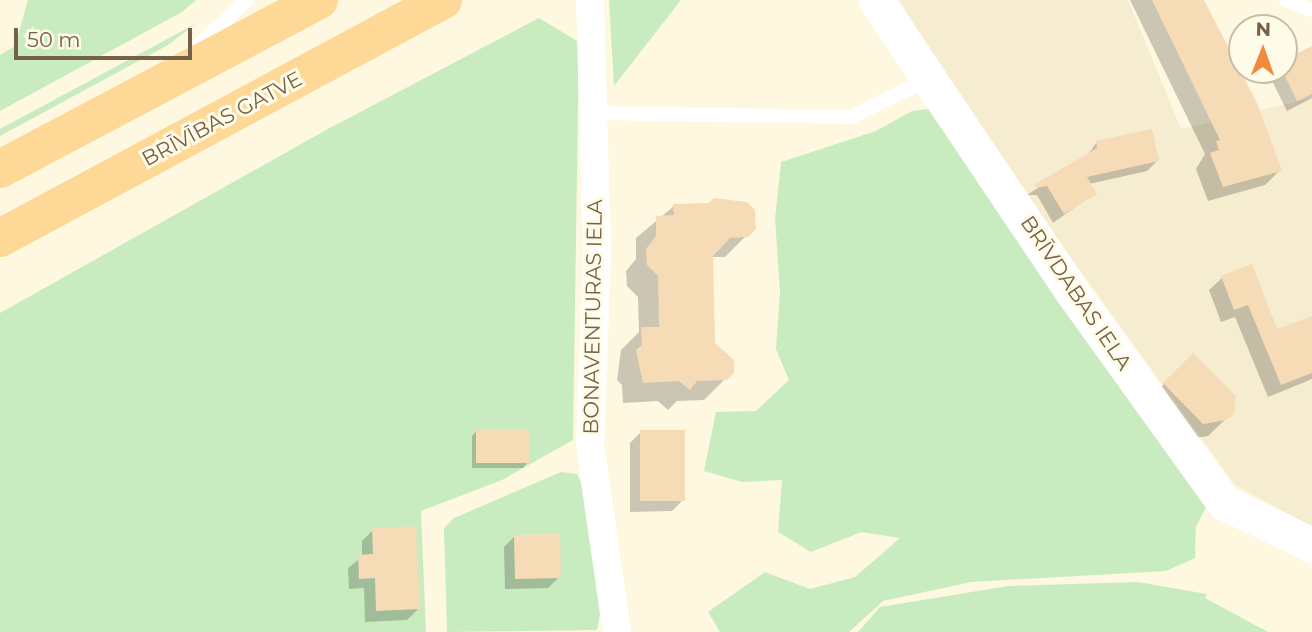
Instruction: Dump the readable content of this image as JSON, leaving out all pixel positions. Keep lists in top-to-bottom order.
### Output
{
  "streets": {
    "highway": ["BRĪVĪBAS GATVE"],
    "street": ["BRĪVDABAS IELA", "BONAVENTURAS IELA"]
  },
  "scale_bar": "50 m",
  "north": "top"
}
